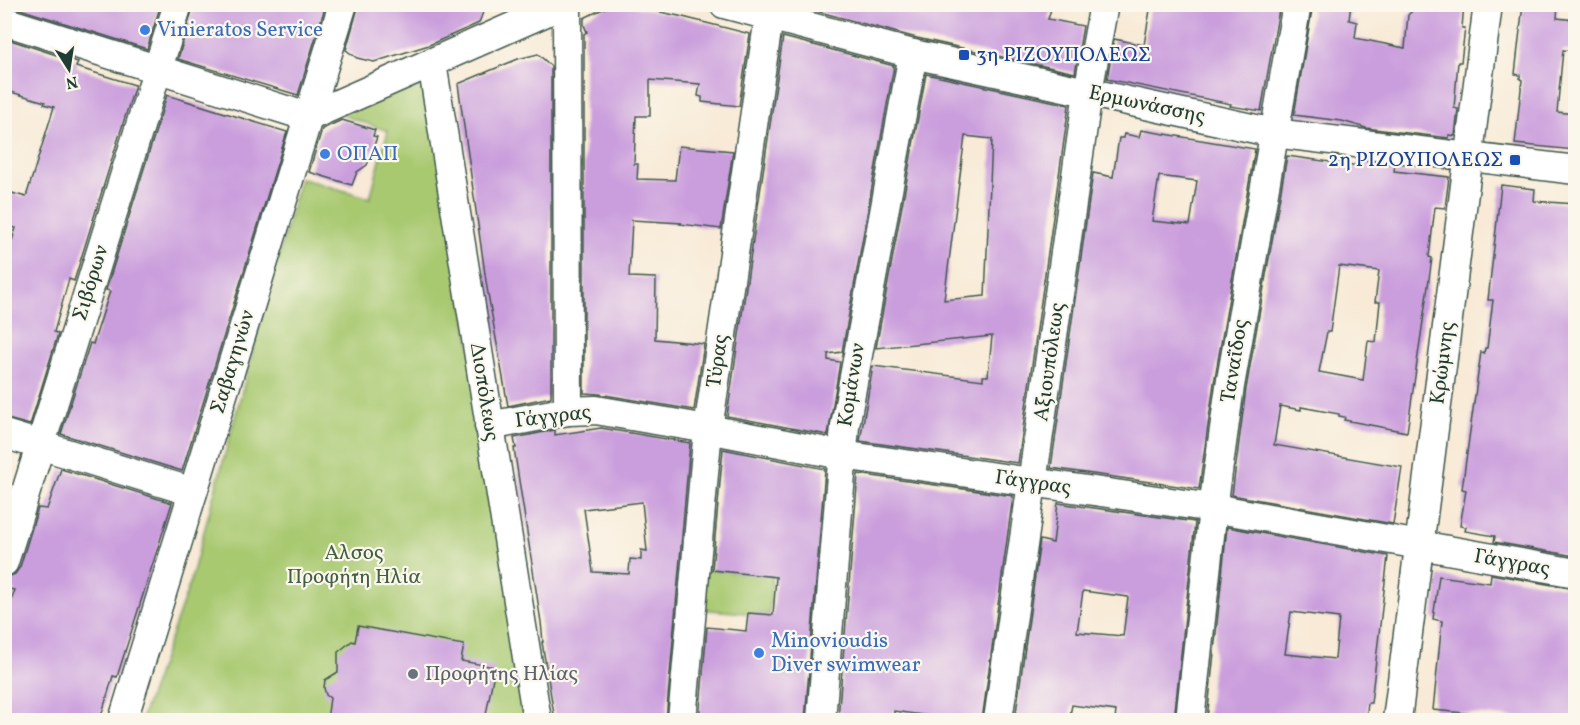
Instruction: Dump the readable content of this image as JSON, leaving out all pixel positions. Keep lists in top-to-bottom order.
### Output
{
  "streets": {
    "street": [
      "Ερμωνάσσης",
      "Σιβόρων",
      "Τύρας",
      "Ταναΐδος",
      "Σαβαγηνών",
      "Αξιουπόλεως",
      "Κρώμνης",
      "Κομάνων",
      "Διοπόλεως",
      "Γάγγρας"
    ]
  },
  "crossings": [
    ["Ερμωνάσσης", "Τύρας"],
    ["Ερμωνάσσης", "Ταναΐδος"],
    ["Ερμωνάσσης", "Αξιουπόλεως"],
    ["Ερμωνάσσης", "Κρώμνης"],
    ["Ερμωνάσσης", "Κομάνων"],
    ["Τύρας", "Γάγγρας"],
    ["Ταναΐδος", "Γάγγρας"],
    ["Αξιουπόλεως", "Γάγγρας"],
    ["Κρώμνης", "Γάγγρας"],
    ["Κομάνων", "Γάγγρας"],
    ["Διοπόλεως", "Γάγγρας"]
  ],
  "parks": ["Αλσος Προφήτη Ηλία"],
  "places": {
    "other": [
      "Vinieratos Service",
      "ΟΠΑΠ",
      "Minovioudis Diver swimwear",
      "Προφήτης Ηλίας"
    ],
    "transit": ["3η ΡΙΖΟΥΠΟΛΕΩΣ", "2η ΡΙΖΟΥΠΟΛΕΩΣ"]
  },
  "north": "bottom"
}
